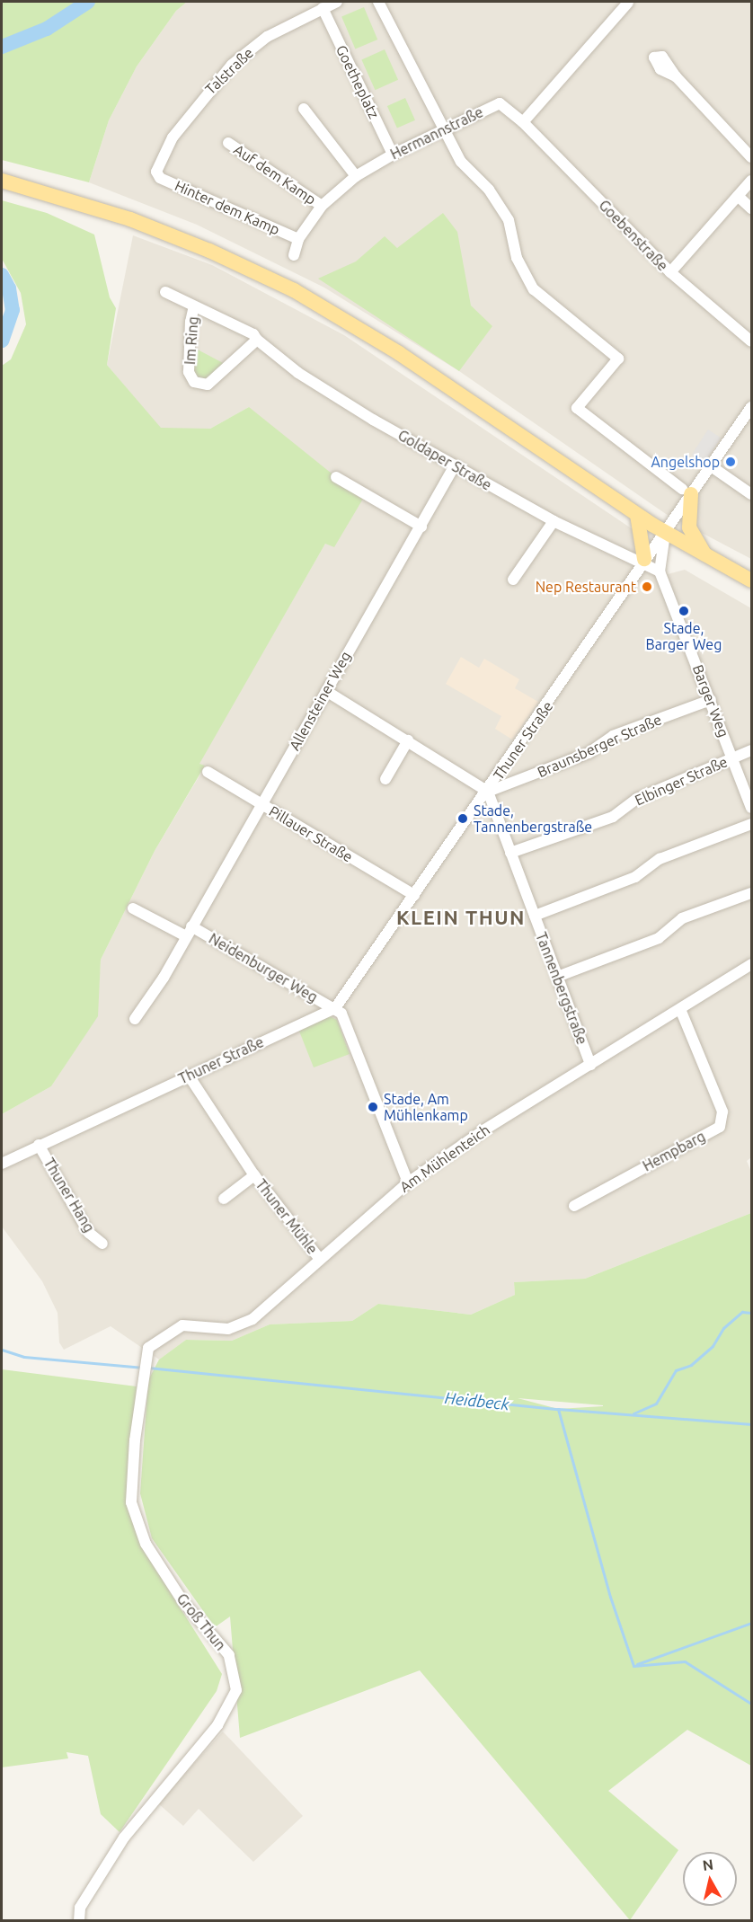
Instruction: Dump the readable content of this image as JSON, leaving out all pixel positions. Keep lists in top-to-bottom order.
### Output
{
  "streets": {
    "street": [
      "Talstraße",
      "Goetheplatz",
      "Hermannstraße",
      "Auf dem Kamp",
      "Hinter dem Kamp",
      "Goebenstraße",
      "Im Ring",
      "Goldaper Straße",
      "Allensteiner Weg",
      "Barger Weg",
      "Thuner Straße",
      "Braunsberger Straße",
      "Elbinger Straße",
      "Pillauer Straße",
      "Neidenburger Weg",
      "Tannenbergstraße",
      "Hempbarg",
      "Am Mühlenteich",
      "Thuner Hang",
      "Thuner Mühle",
      "Groß Thun"
    ]
  },
  "crossings": [
    ["Talstraße", "Goetheplatz"],
    ["Talstraße", "Hinter dem Kamp"],
    ["Goetheplatz", "Hermannstraße"],
    ["Hermannstraße", "Auf dem Kamp"],
    ["Hermannstraße", "Hinter dem Kamp"],
    ["Hermannstraße", "Goebenstraße"],
    ["Im Ring", "Goldaper Straße"],
    ["Goldaper Straße", "Allensteiner Weg"],
    ["Goldaper Straße", "Barger Weg"],
    ["Goldaper Straße", "Thuner Straße"],
    ["Allensteiner Weg", "Pillauer Straße"],
    ["Allensteiner Weg", "Neidenburger Weg"],
    ["Barger Weg", "Braunsberger Straße"],
    ["Barger Weg", "Elbinger Straße"],
    ["Thuner Straße", "Braunsberger Straße"],
    ["Thuner Straße", "Pillauer Straße"],
    ["Thuner Straße", "Neidenburger Weg"],
    ["Thuner Straße", "Tannenbergstraße"],
    ["Thuner Straße", "Thuner Hang"],
    ["Thuner Straße", "Thuner Mühle"],
    ["Braunsberger Straße", "Tannenbergstraße"],
    ["Elbinger Straße", "Tannenbergstraße"],
    ["Tannenbergstraße", "Am Mühlenteich"],
    ["Hempbarg", "Am Mühlenteich"],
    ["Am Mühlenteich", "Thuner Mühle"],
    ["Am Mühlenteich", "Groß Thun"]
  ],
  "districts": ["KLEIN THUN"],
  "water": ["Heidbeck"],
  "places": [
    "Angelshop",
    "Nep Restaurant",
    "Stade, Barger Weg",
    "Stade, Tannenbergstraße",
    "Stade, Am Mühlenkamp"
  ],
  "north": "top"
}
